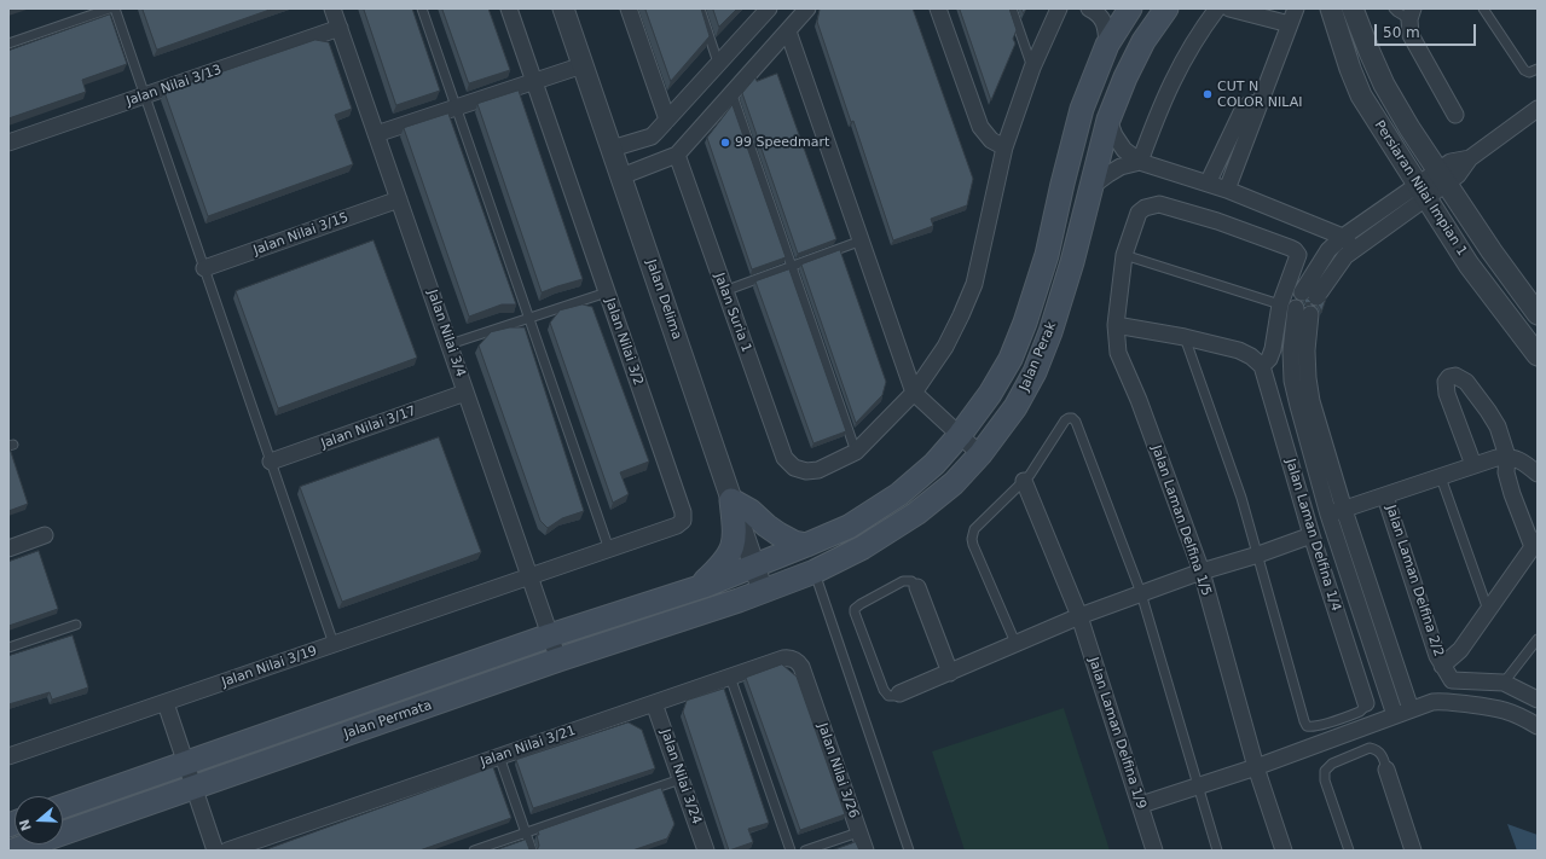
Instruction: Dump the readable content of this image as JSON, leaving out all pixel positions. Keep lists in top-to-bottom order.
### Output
{
  "streets": {
    "main road": ["Jalan Perak", "Jalan Permata"],
    "street": [
      "Jalan Nilai 3/13",
      "Persiaran Nilai Impian 1",
      "Jalan Nilai 3/15",
      "Jalan Delima",
      "Jalan Suria 1",
      "Jalan Nilai 3/4",
      "Jalan Nilai 3/2",
      "Jalan Nilai 3/17",
      "Jalan Laman Delfina 1/5",
      "Jalan Laman Delfina 1/4",
      "Jalan Laman Delfina 2/2",
      "Jalan Nilai 3/19",
      "Jalan Laman Delfina 1/9",
      "Jalan Nilai 3/21",
      "Jalan Nilai 3/26",
      "Jalan Nilai 3/24"
    ]
  },
  "crossings": [
    ["Jalan Nilai 3/13", "Jalan Nilai 3/4"],
    ["Jalan Nilai 3/15", "Jalan Nilai 3/4"],
    ["Jalan Delima", "Jalan Perak"],
    ["Jalan Delima", "Jalan Permata"],
    ["Jalan Nilai 3/4", "Jalan Nilai 3/2"],
    ["Jalan Nilai 3/4", "Jalan Nilai 3/17"],
    ["Jalan Nilai 3/4", "Jalan Nilai 3/19"],
    ["Jalan Nilai 3/4", "Jalan Permata"],
    ["Jalan Nilai 3/2", "Jalan Nilai 3/19"],
    ["Jalan Perak", "Jalan Permata"],
    ["Jalan Nilai 3/21", "Jalan Nilai 3/26"],
    ["Jalan Nilai 3/21", "Jalan Nilai 3/24"]
  ],
  "places": ["CUT N COLOR NILAI", "99 Speedmart"],
  "scale_bar": "50 m",
  "north": "left"
}
